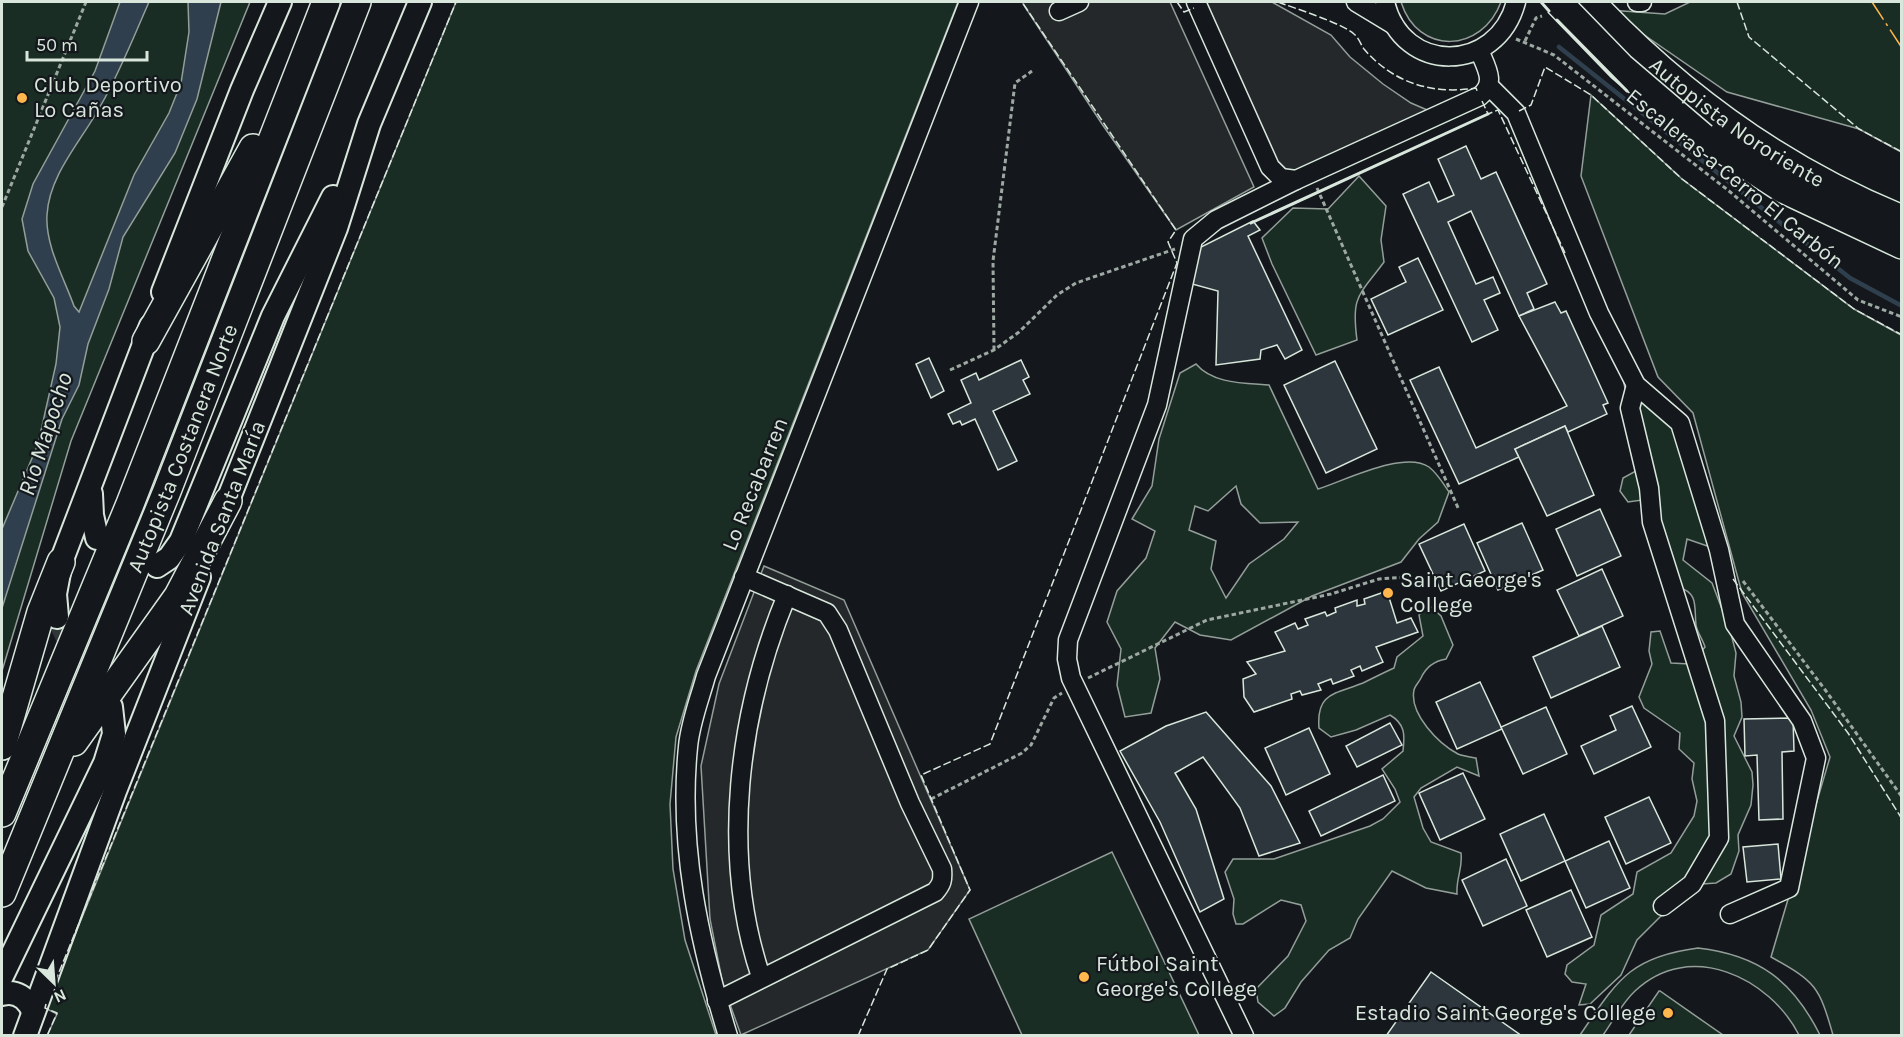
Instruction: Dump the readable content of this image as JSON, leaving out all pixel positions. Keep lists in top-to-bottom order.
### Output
{
  "streets": {
    "highway": ["Autopista Nororiente", "Autopista Costanera Norte"],
    "main road": ["Avenida Santa María"],
    "street": ["Lo Recabarren"],
    "path": ["Escaleras a Cerro El Carbón"]
  },
  "water": ["Río Mapocho"],
  "places": [
    "Club Deportivo Lo Cañas",
    "Saint George's College",
    "Fútbol Saint George's College",
    "Estadio Saint George's College"
  ],
  "scale_bar": "50 m",
  "north": "bottom right"
}
